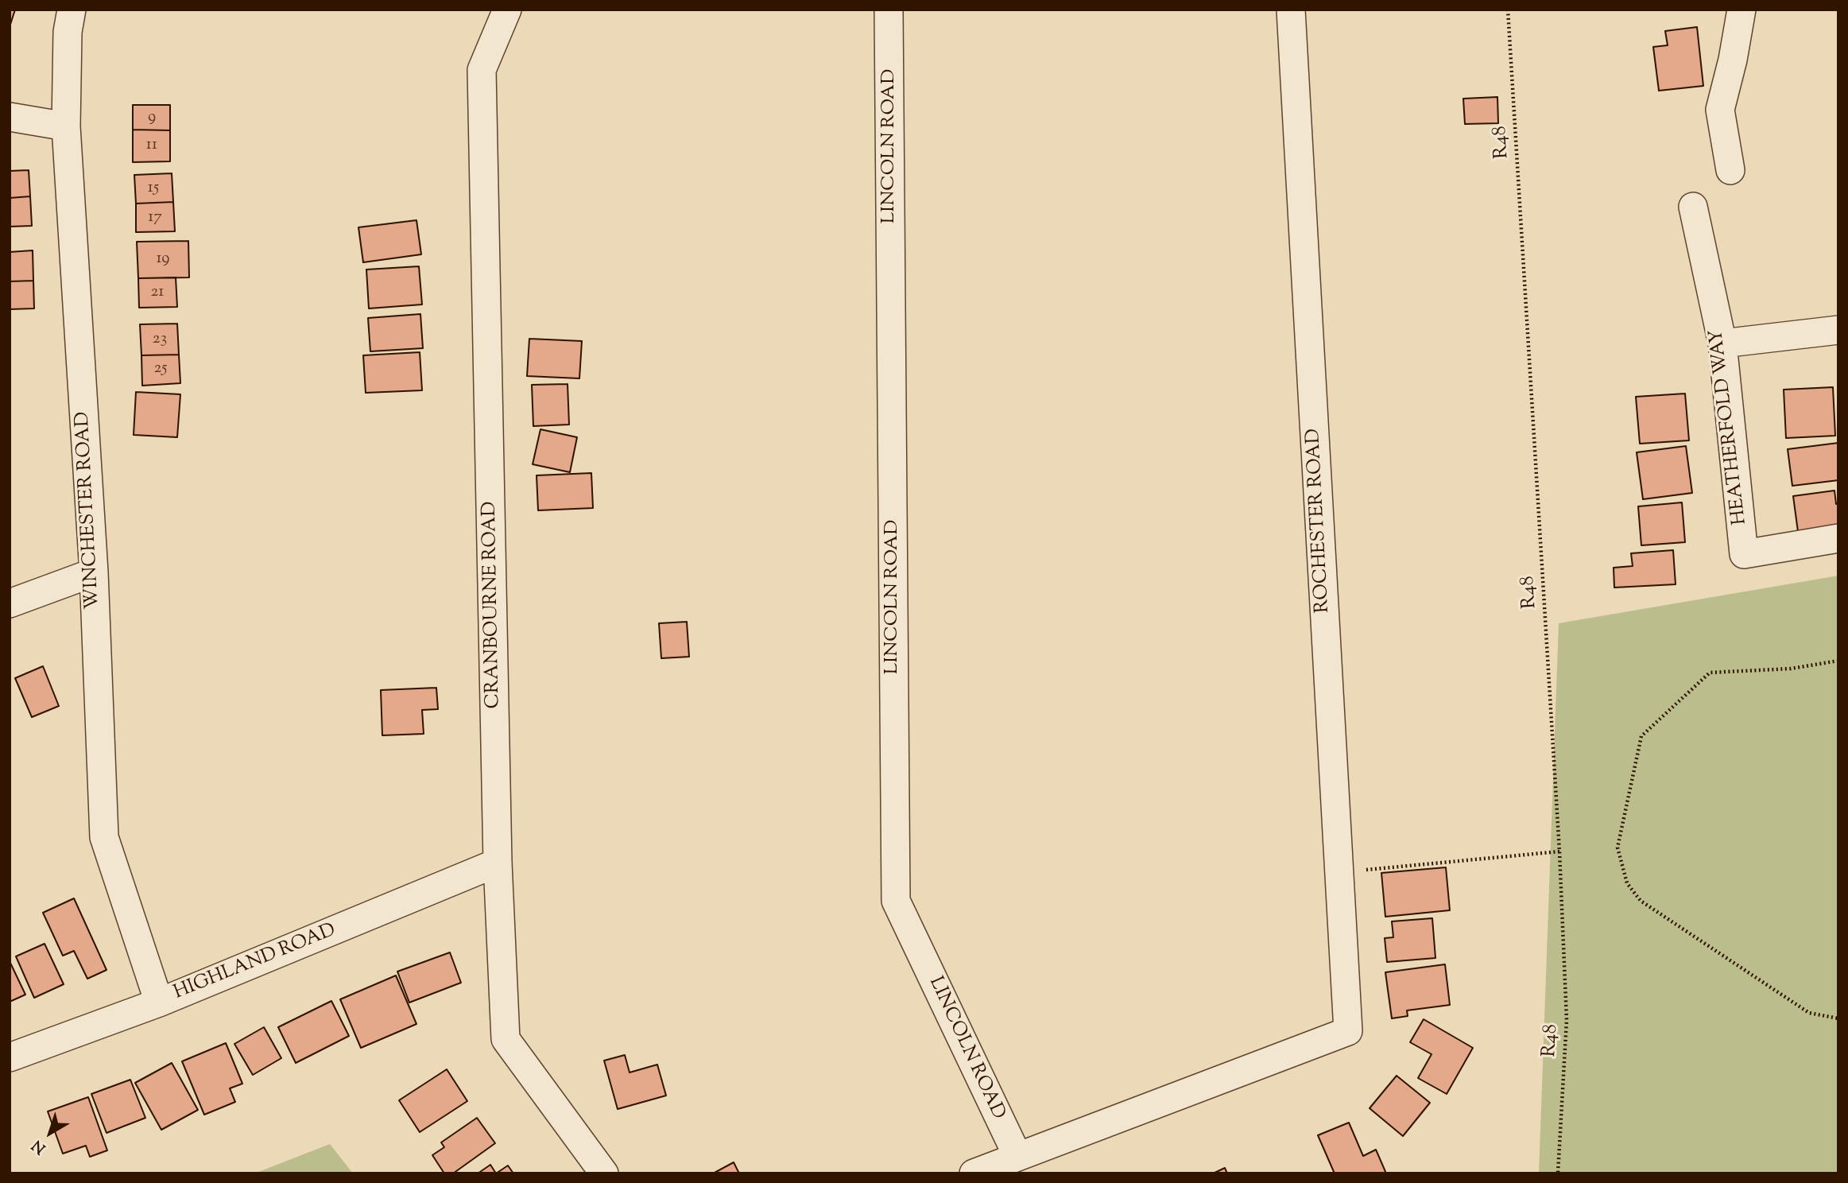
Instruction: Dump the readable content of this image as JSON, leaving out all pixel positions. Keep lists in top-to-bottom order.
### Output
{
  "streets": {
    "street": [
      "LINCOLN ROAD",
      "HEATHERFOLD WAY",
      "WINCHESTER ROAD",
      "ROCHESTER ROAD",
      "CRANBOURNE ROAD",
      "HIGHLAND ROAD"
    ],
    "path": ["R48"]
  },
  "crossings": [
    ["LINCOLN ROAD", "ROCHESTER ROAD"],
    ["WINCHESTER ROAD", "HIGHLAND ROAD"],
    ["CRANBOURNE ROAD", "HIGHLAND ROAD"]
  ],
  "house_numbers": [
    "9",
    "11",
    "15",
    "17",
    "19",
    "21",
    "23",
    "25"
  ],
  "north": "bottom left"
}
